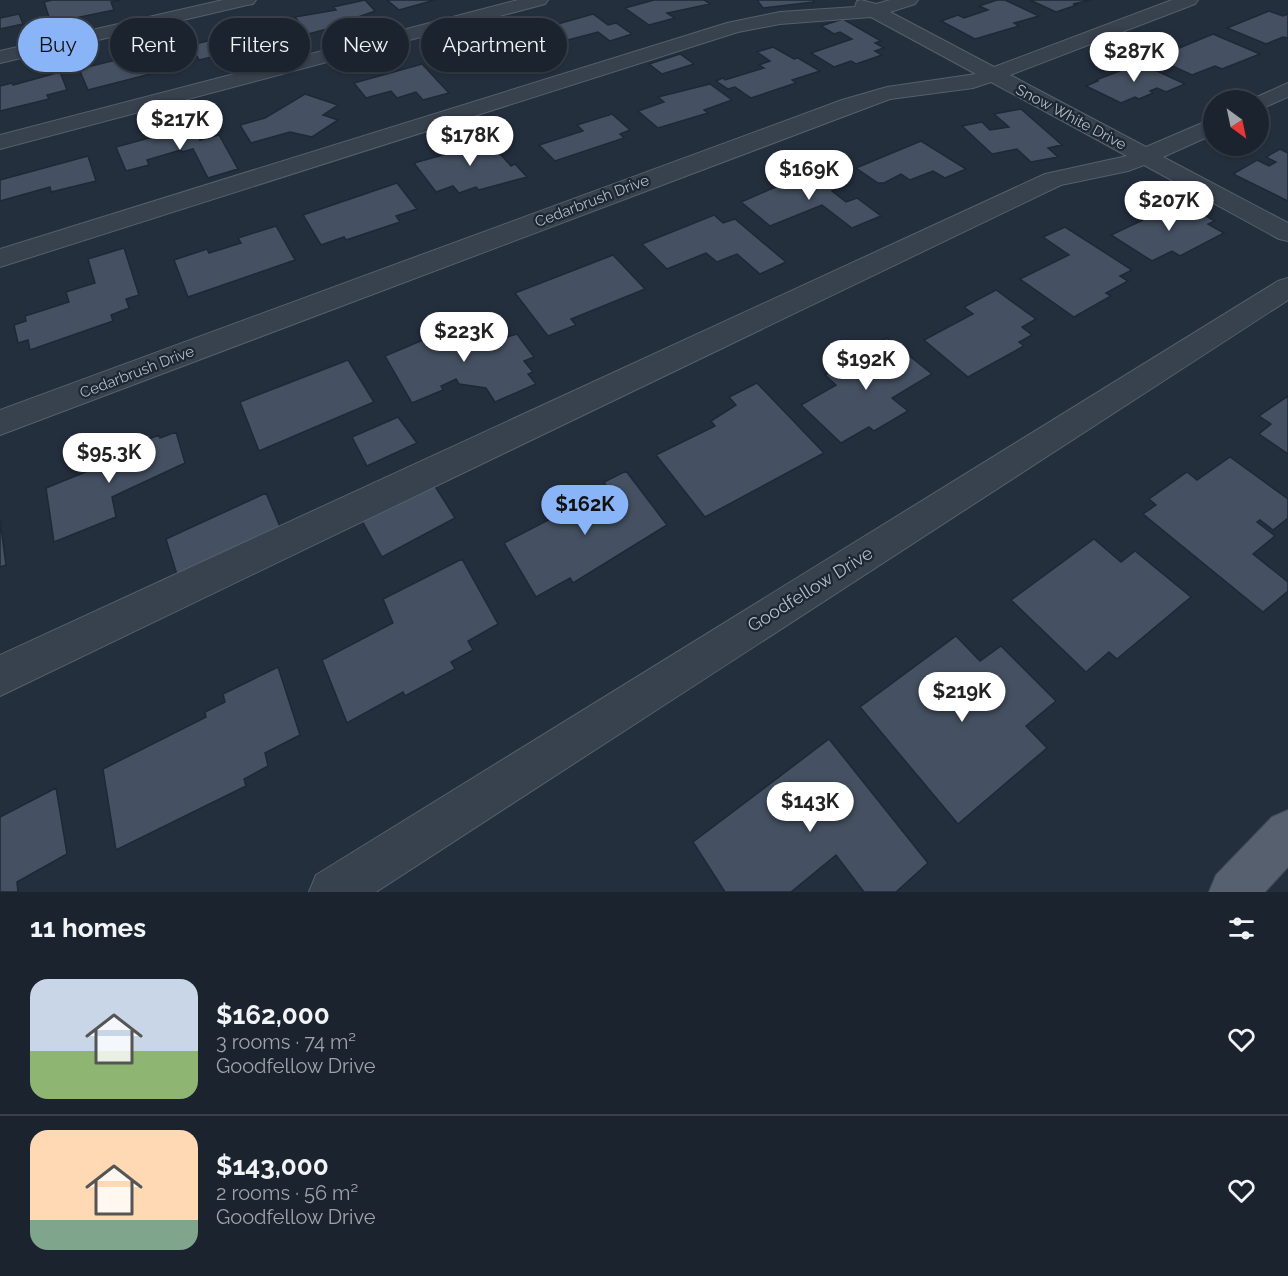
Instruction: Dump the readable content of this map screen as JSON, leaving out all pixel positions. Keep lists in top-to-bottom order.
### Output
{
  "streets": {
    "street": ["Snow White Drive", "Cedarbrush Drive", "Goodfellow Drive"]
  },
  "crossings": [
    ["Snow White Drive", "Cedarbrush Drive"]
  ],
  "north": "bottom right",
  "page": {
    "chip": [
      "Buy",
      "Rent",
      "Filters",
      "New",
      "Apartment"
    ],
    "price": [
      "$287K",
      "$217K",
      "$178K",
      "$169K",
      "$207K",
      "$223K",
      "$192K",
      "$95.3K",
      "$162K",
      "$219K",
      "$143K"
    ],
    "heading": "11 homes",
    "list": [
      {
        "name": "$162,000",
        "note": "3 rooms · 74 m² · Goodfellow Drive"
      },
      {
        "name": "$143,000",
        "note": "2 rooms · 56 m² · Goodfellow Drive"
      }
    ]
  }
}
